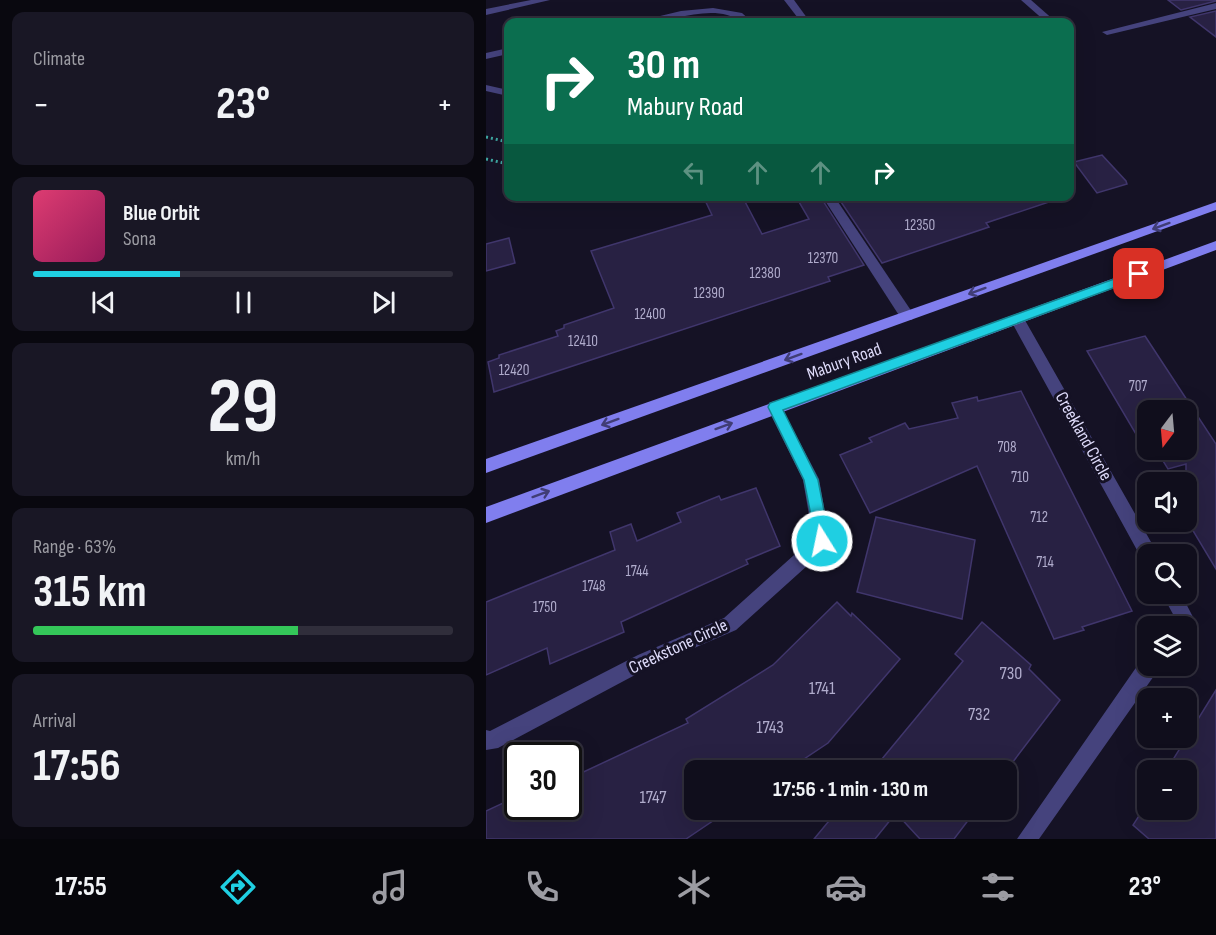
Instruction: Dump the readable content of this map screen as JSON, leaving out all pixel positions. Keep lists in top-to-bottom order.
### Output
{
  "streets": {
    "main road": ["Mabury Road"],
    "street": ["Creekland Circle", "Creekstone Circle"]
  },
  "crossings": [
    ["Mabury Road", "Creekland Circle"],
    ["Mabury Road", "Creekstone Circle"]
  ],
  "house_numbers": [
    "12350",
    "12370",
    "12380",
    "12390",
    "12400",
    "12410",
    "12420",
    "707",
    "708",
    "710",
    "712",
    "714",
    "1744",
    "1748",
    "1750",
    "730",
    "1741",
    "732",
    "1743",
    "1747"
  ],
  "north": "bottom",
  "page": {
    "tile": [
      "Climate",
      ["29", "km/h"],
      ["Range · 63%", "315 km"],
      ["Arrival", "17:56"]
    ],
    "turn": ["30 m", "Mabury Road"],
    "heat": ["−", "23°", "+"],
    "song": ["Blue Orbit", "Sona"],
    "map_buttons": ["+", "−"],
    "limit": "30",
    "trip": "17:56 · 1 min · 130 m",
    "tabs": ["17:55", "23°"]
  }
}
